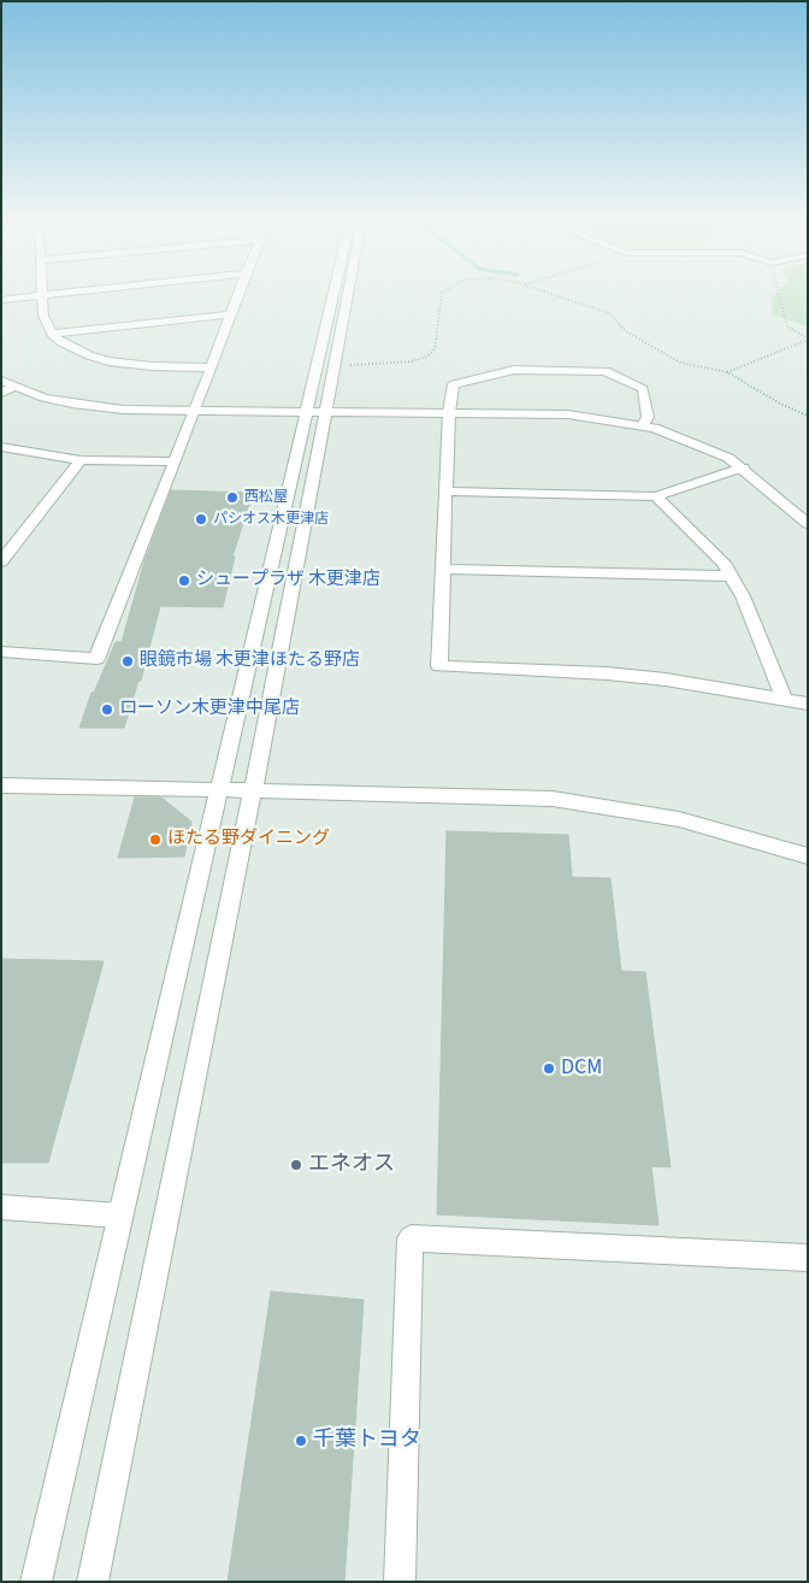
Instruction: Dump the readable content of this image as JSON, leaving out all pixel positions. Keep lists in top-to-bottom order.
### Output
{
  "places": [
    "西松屋",
    "パシオス木更津店",
    "シュープラザ 木更津店",
    "眼鏡市場 木更津ほたる野店",
    "ローソン木更津中尾店",
    "ほたる野ダイニング",
    "DCM",
    "エネオス",
    "千葉トヨタ"
  ]
}
